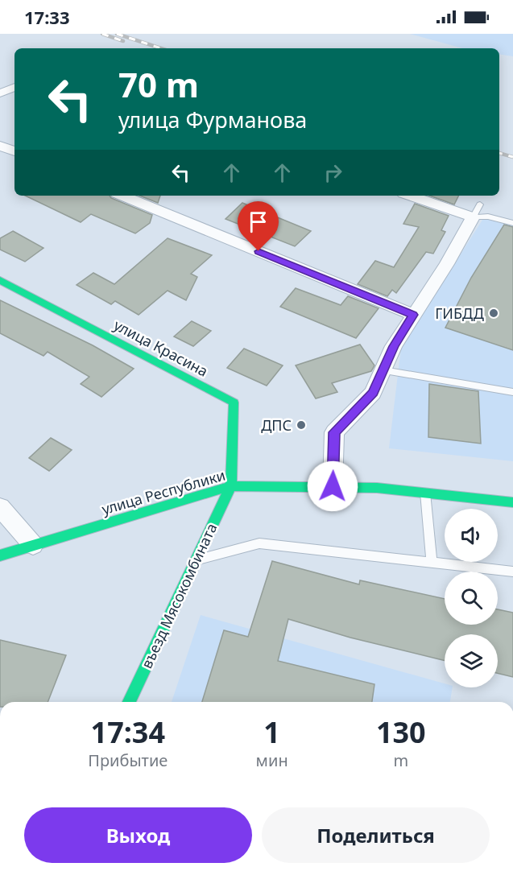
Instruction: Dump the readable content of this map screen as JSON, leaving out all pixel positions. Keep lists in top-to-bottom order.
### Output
{
  "streets": {
    "street": ["улица Красина", "улица Республики", "въезд Мясокомбината"]
  },
  "crossings": [
    ["улица Красина", "улица Республики"],
    ["улица Красина", "въезд Мясокомбината"],
    ["улица Республики", "въезд Мясокомбината"]
  ],
  "places": ["ГИБДД", "ДПС"],
  "page": {
    "status": "17:33",
    "turn": ["70 m", "улица Фурманова"],
    "eta": [
      "17:34",
      "Прибытие",
      "1",
      "мин",
      "130",
      "m"
    ],
    "buttons": ["Выход", "Поделиться"]
  }
}
